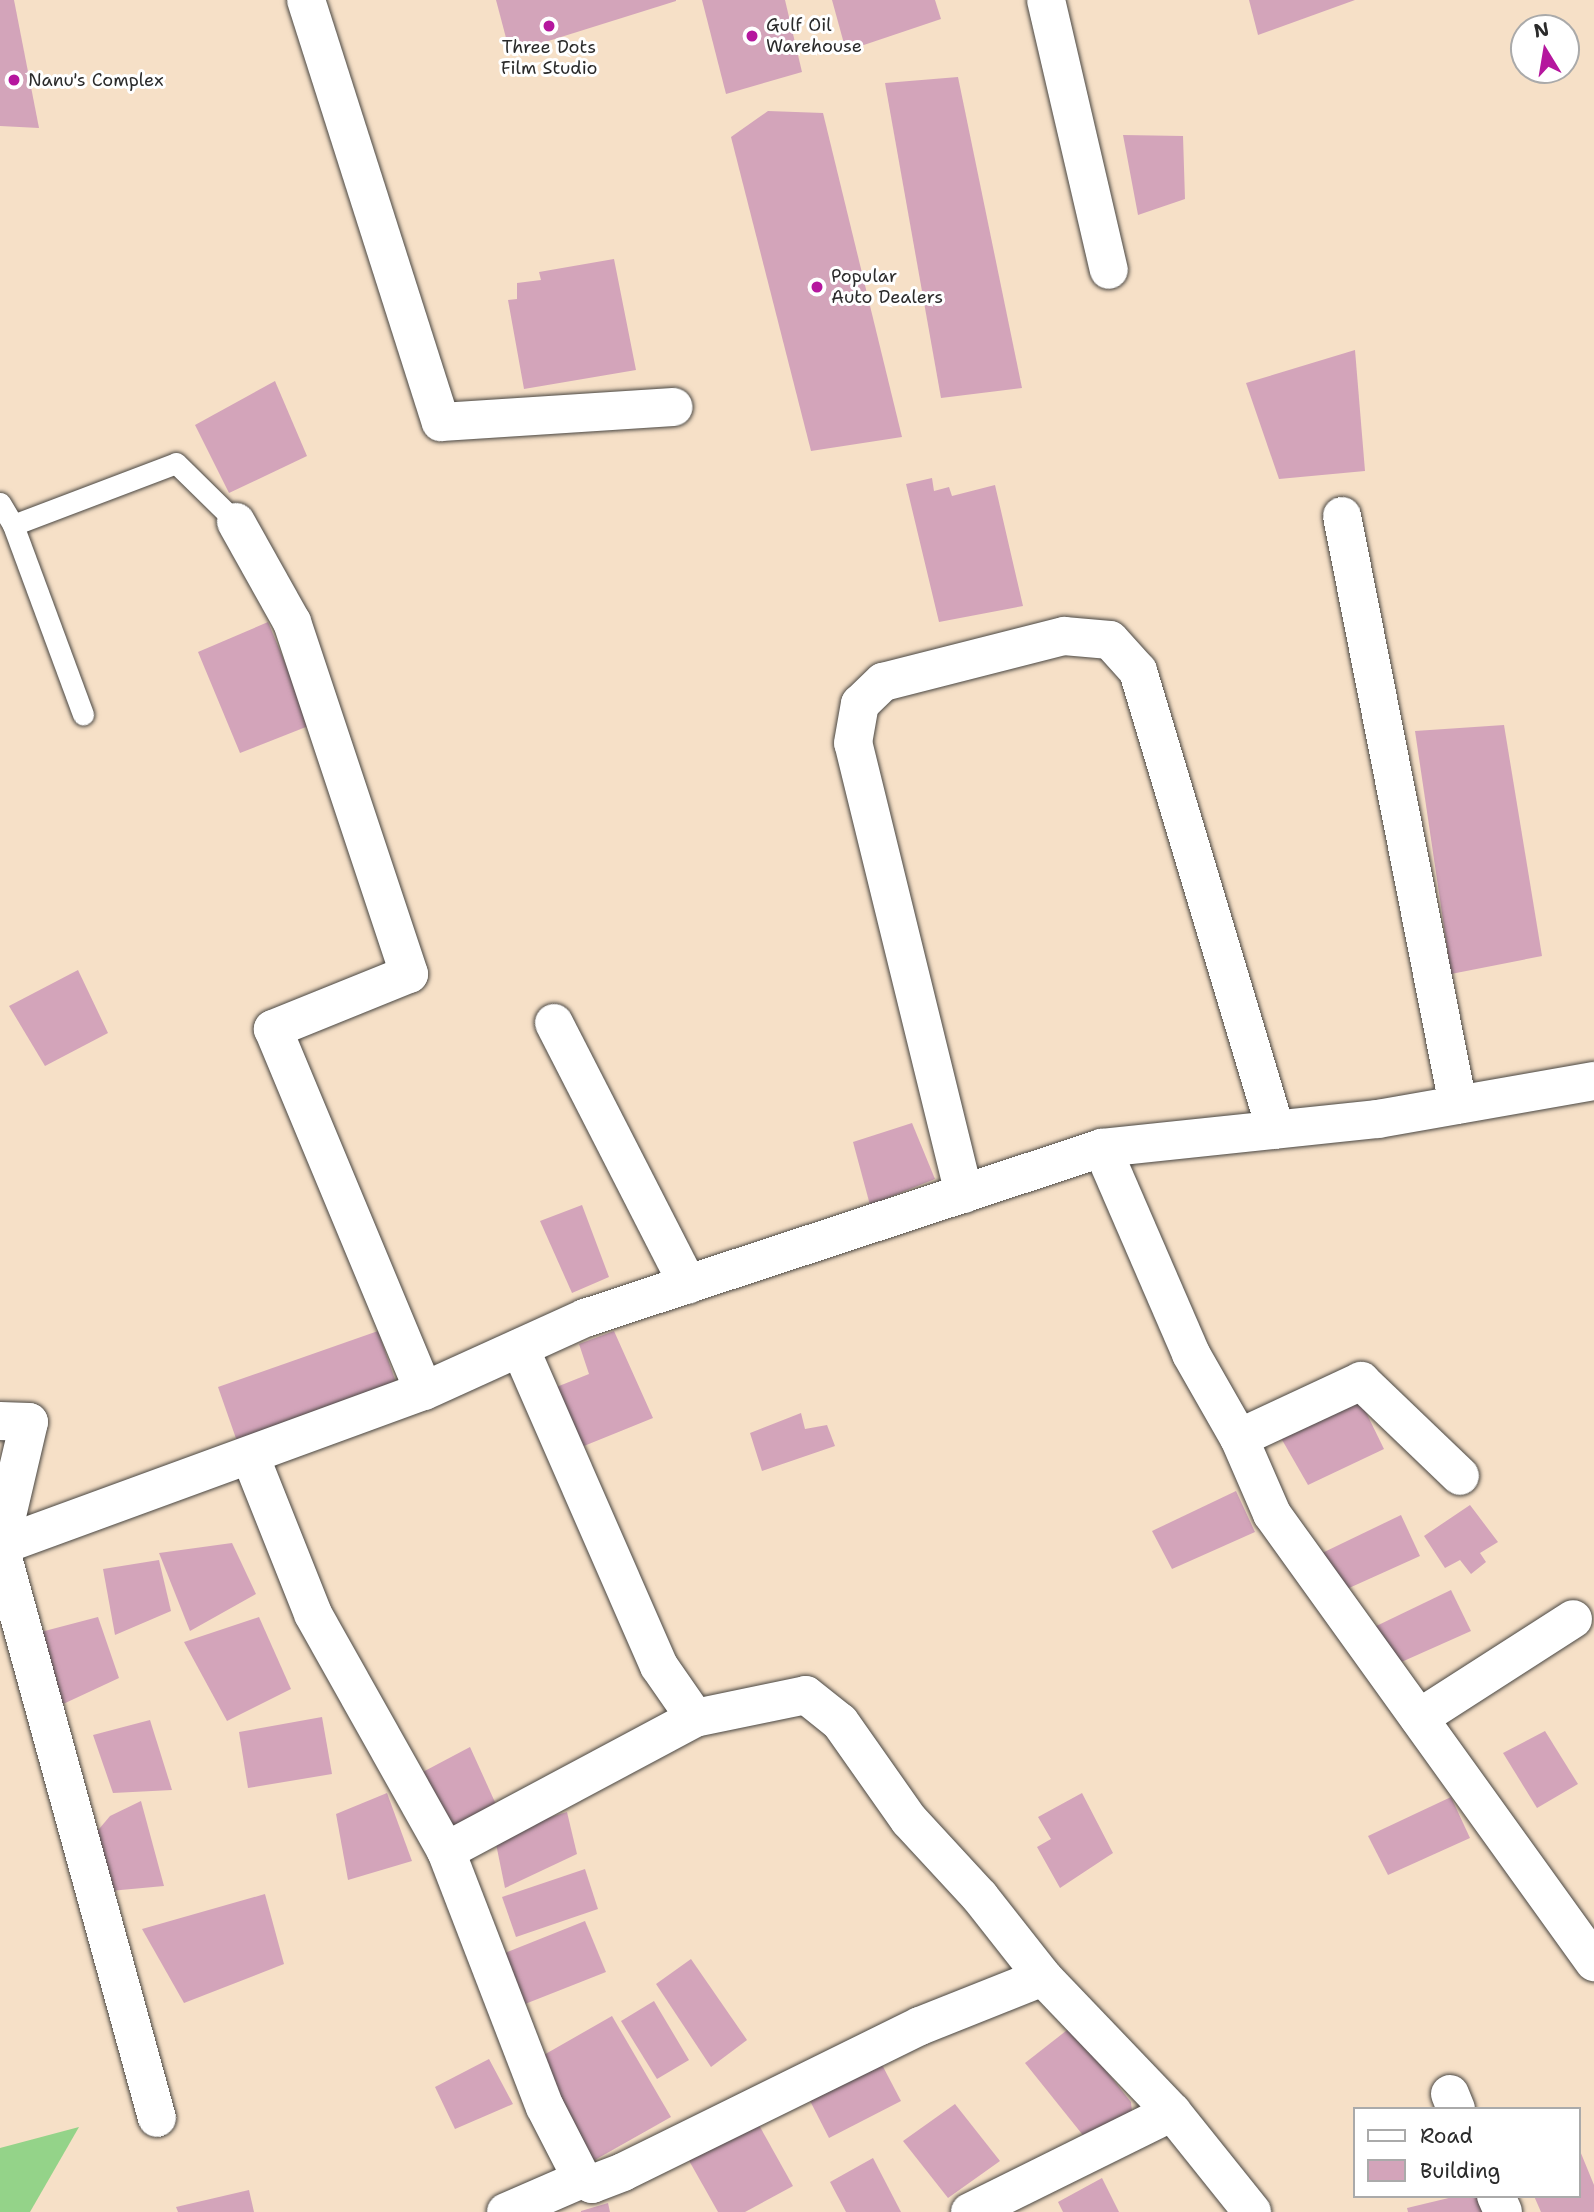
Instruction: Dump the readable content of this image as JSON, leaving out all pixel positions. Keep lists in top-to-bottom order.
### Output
{
  "places": [
    "Three Dots Film Studio",
    "Gulf Oil Warehouse",
    "Nanu's Complex",
    "Popular Auto Dealers"
  ],
  "legend": ["Road", "Building"],
  "north": "top"
}
